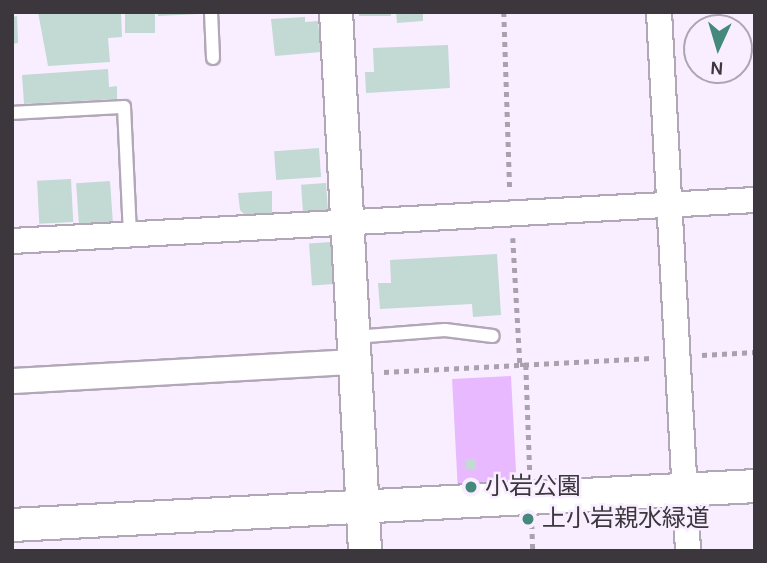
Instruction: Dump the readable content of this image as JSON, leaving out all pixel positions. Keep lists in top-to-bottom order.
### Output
{
  "places": ["小岩公園", "上小岩親水緑道"],
  "north": "bottom"
}
